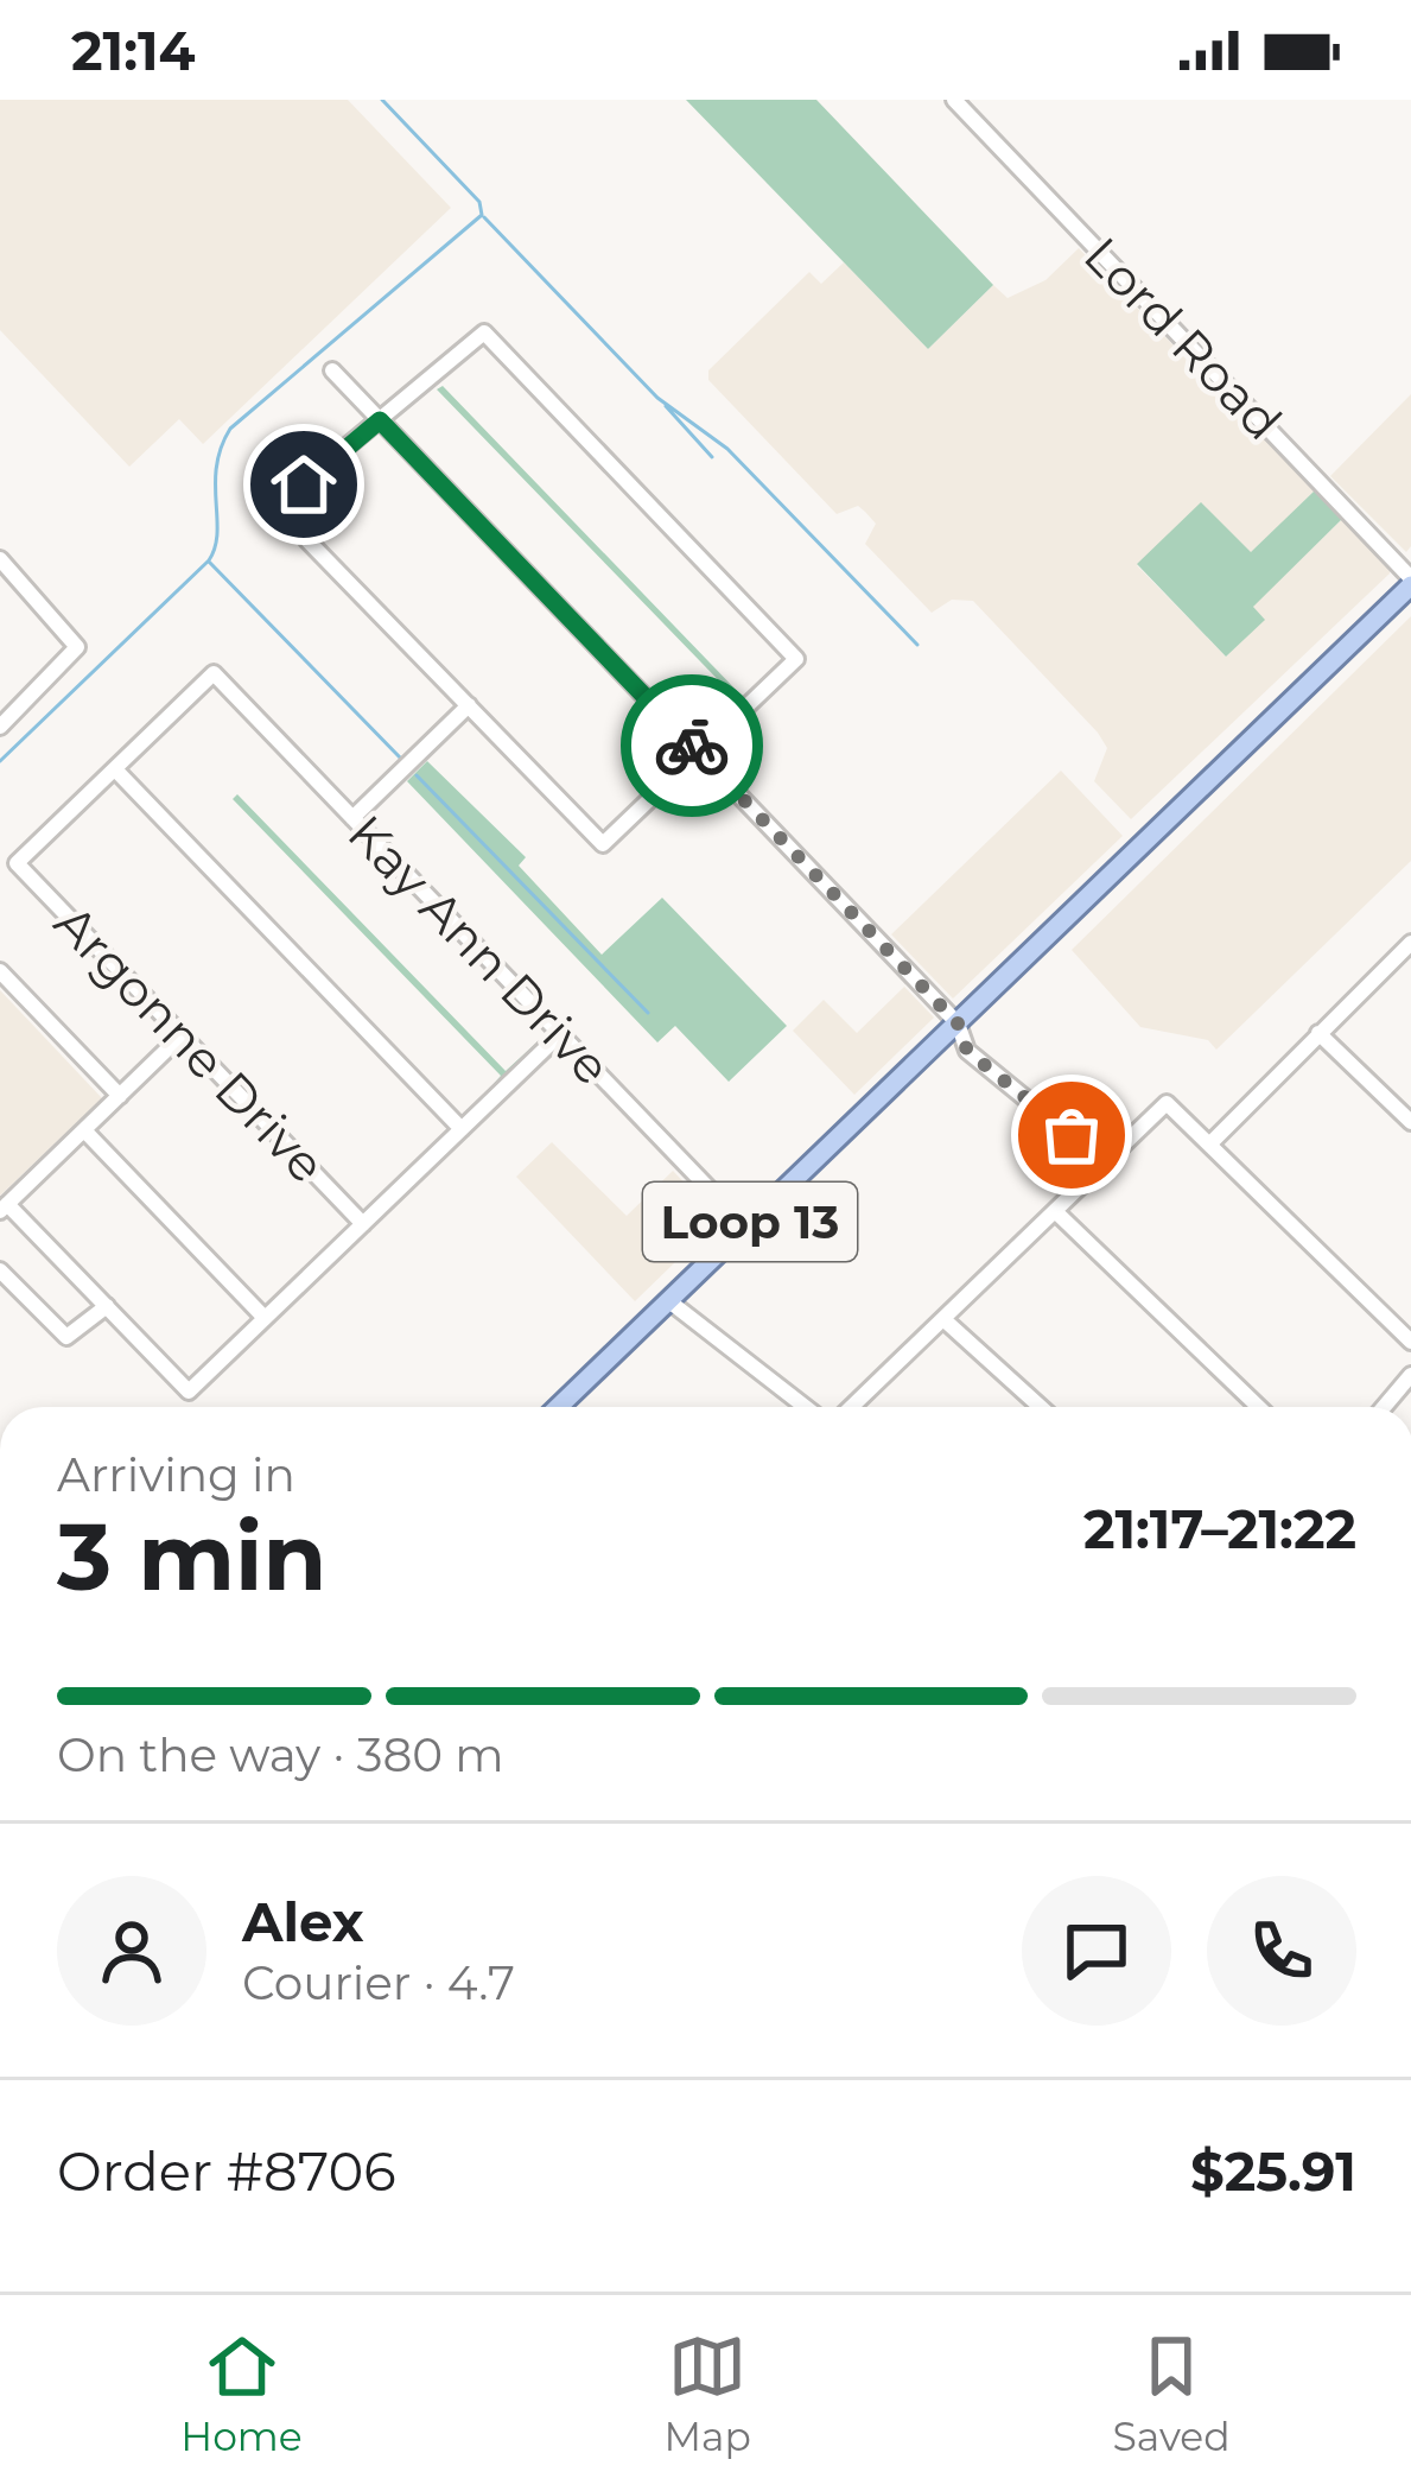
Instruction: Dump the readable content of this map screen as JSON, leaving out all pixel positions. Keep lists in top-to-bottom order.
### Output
{
  "streets": {
    "main road": ["Loop 13"],
    "street": ["Lord Road", "Kay Ann Drive", "Argonne Drive"]
  },
  "crossings": [
    ["Lord Road", "Loop 13"],
    ["Kay Ann Drive", "Argonne Drive"],
    ["Kay Ann Drive", "Loop 13"]
  ],
  "page": {
    "status": "21:14",
    "heading": ["3 min", "Arriving in", "21:17–21:22"],
    "panel": [
      "Alex",
      "Courier · 4.7",
      "Order #8706",
      "$25.91"
    ],
    "bar": "On the way · 380 m",
    "tabs": ["Home", "Map", "Saved"]
  }
}
